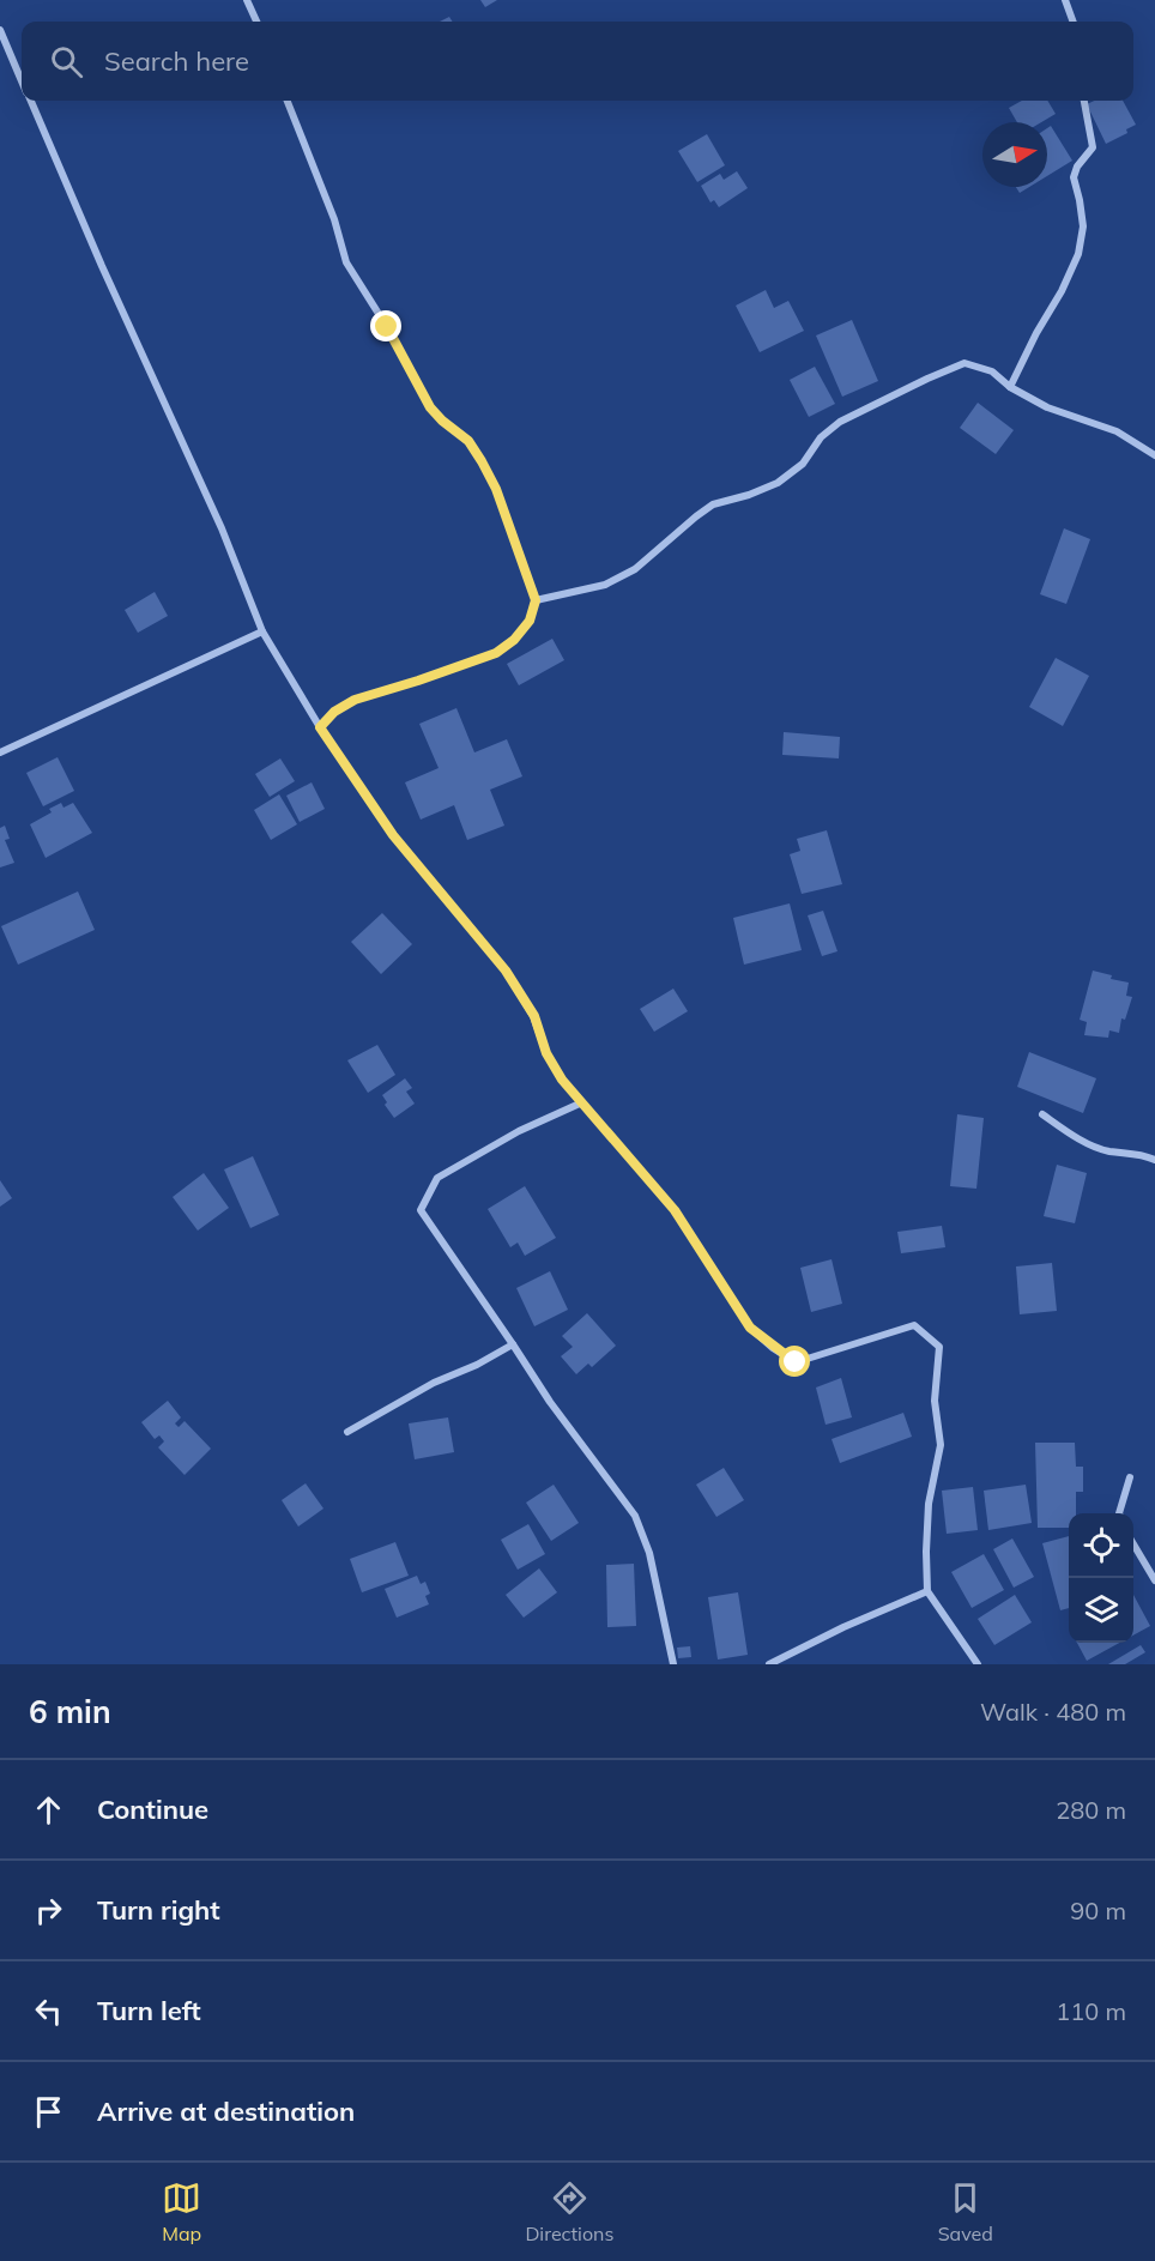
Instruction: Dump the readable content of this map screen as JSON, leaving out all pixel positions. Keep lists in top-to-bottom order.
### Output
{
  "north": "right",
  "page": {
    "search": "Search here",
    "heading": ["6 min", "Walk · 480 m"],
    "list": [
      ["Continue", "280 m"],
      ["Turn right", "90 m"],
      ["Turn left", "110 m"],
      "Arrive at destination"
    ],
    "nav": ["Map", "Directions", "Saved"]
  }
}
